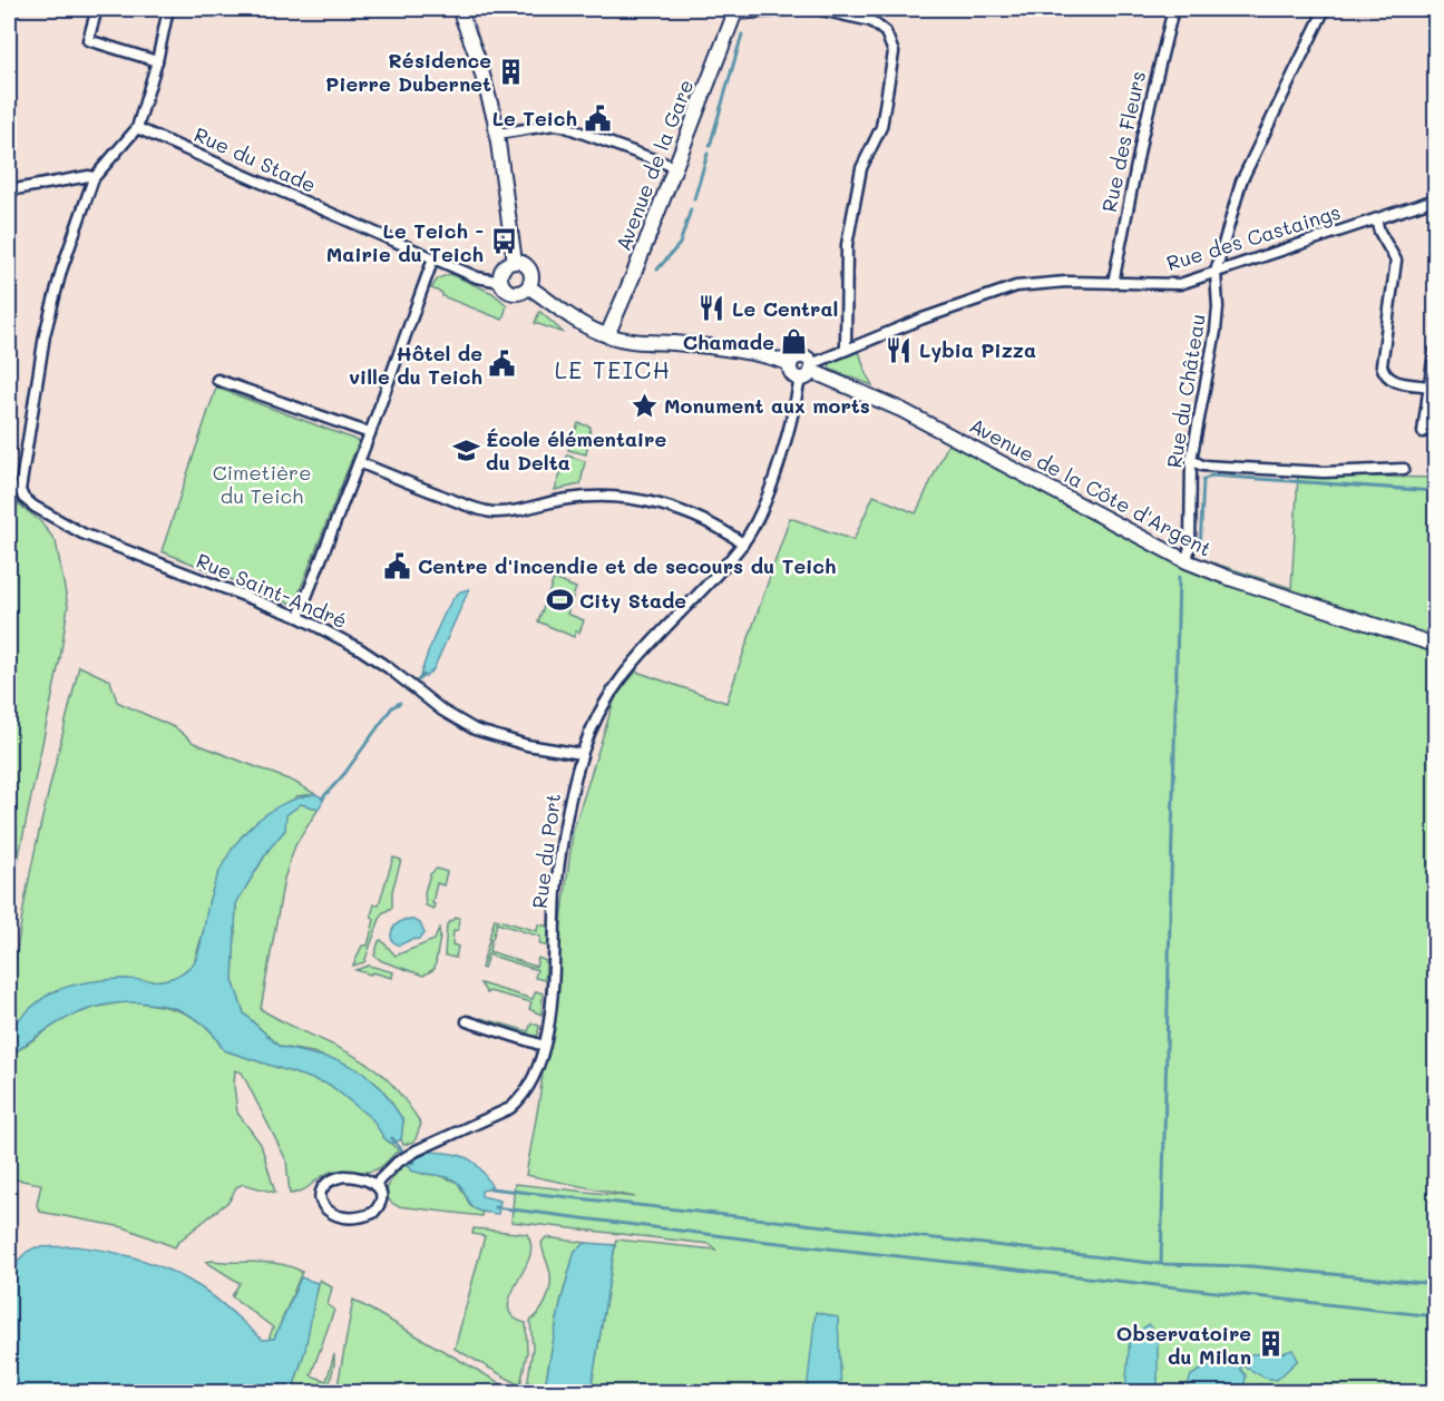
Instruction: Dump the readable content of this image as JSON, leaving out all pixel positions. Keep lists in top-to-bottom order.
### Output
{
  "streets": {
    "main road": ["Avenue de la Gare", "Avenue de la Côte d'Argent"],
    "street": [
      "Rue des Fleurs",
      "Rue du Stade",
      "Rue des Castaings",
      "Rue du Château",
      "Rue Saint-André",
      "Rue du Port"
    ]
  },
  "crossings": [
    ["Rue des Fleurs", "Rue des Castaings"],
    ["Rue des Castaings", "Rue du Château"],
    ["Rue des Castaings", "Avenue de la Côte d'Argent"],
    ["Rue des Castaings", "Rue du Port"],
    ["Rue du Château", "Avenue de la Côte d'Argent"],
    ["Avenue de la Côte d'Argent", "Rue du Port"],
    ["Rue Saint-André", "Rue du Port"]
  ],
  "districts": ["LE TEICH"],
  "parks": ["Cimetière du Teich"],
  "places": {
    "building": ["Résidence Pierre Dubernet", "Observatoire du Milan"],
    "public building": ["Le Teich", "Hôtel de ville du Teich", "Centre d'incendie et de secours du Teich"],
    "bus stop": ["Le Teich - Mairie du Teich"],
    "restaurant": ["Le Central", "Lybia Pizza"],
    "shop": ["Chamade"],
    "place": ["Monument aux morts"],
    "school or university": ["École élémentaire du Delta"],
    "sports": ["City Stade"]
  }
}
